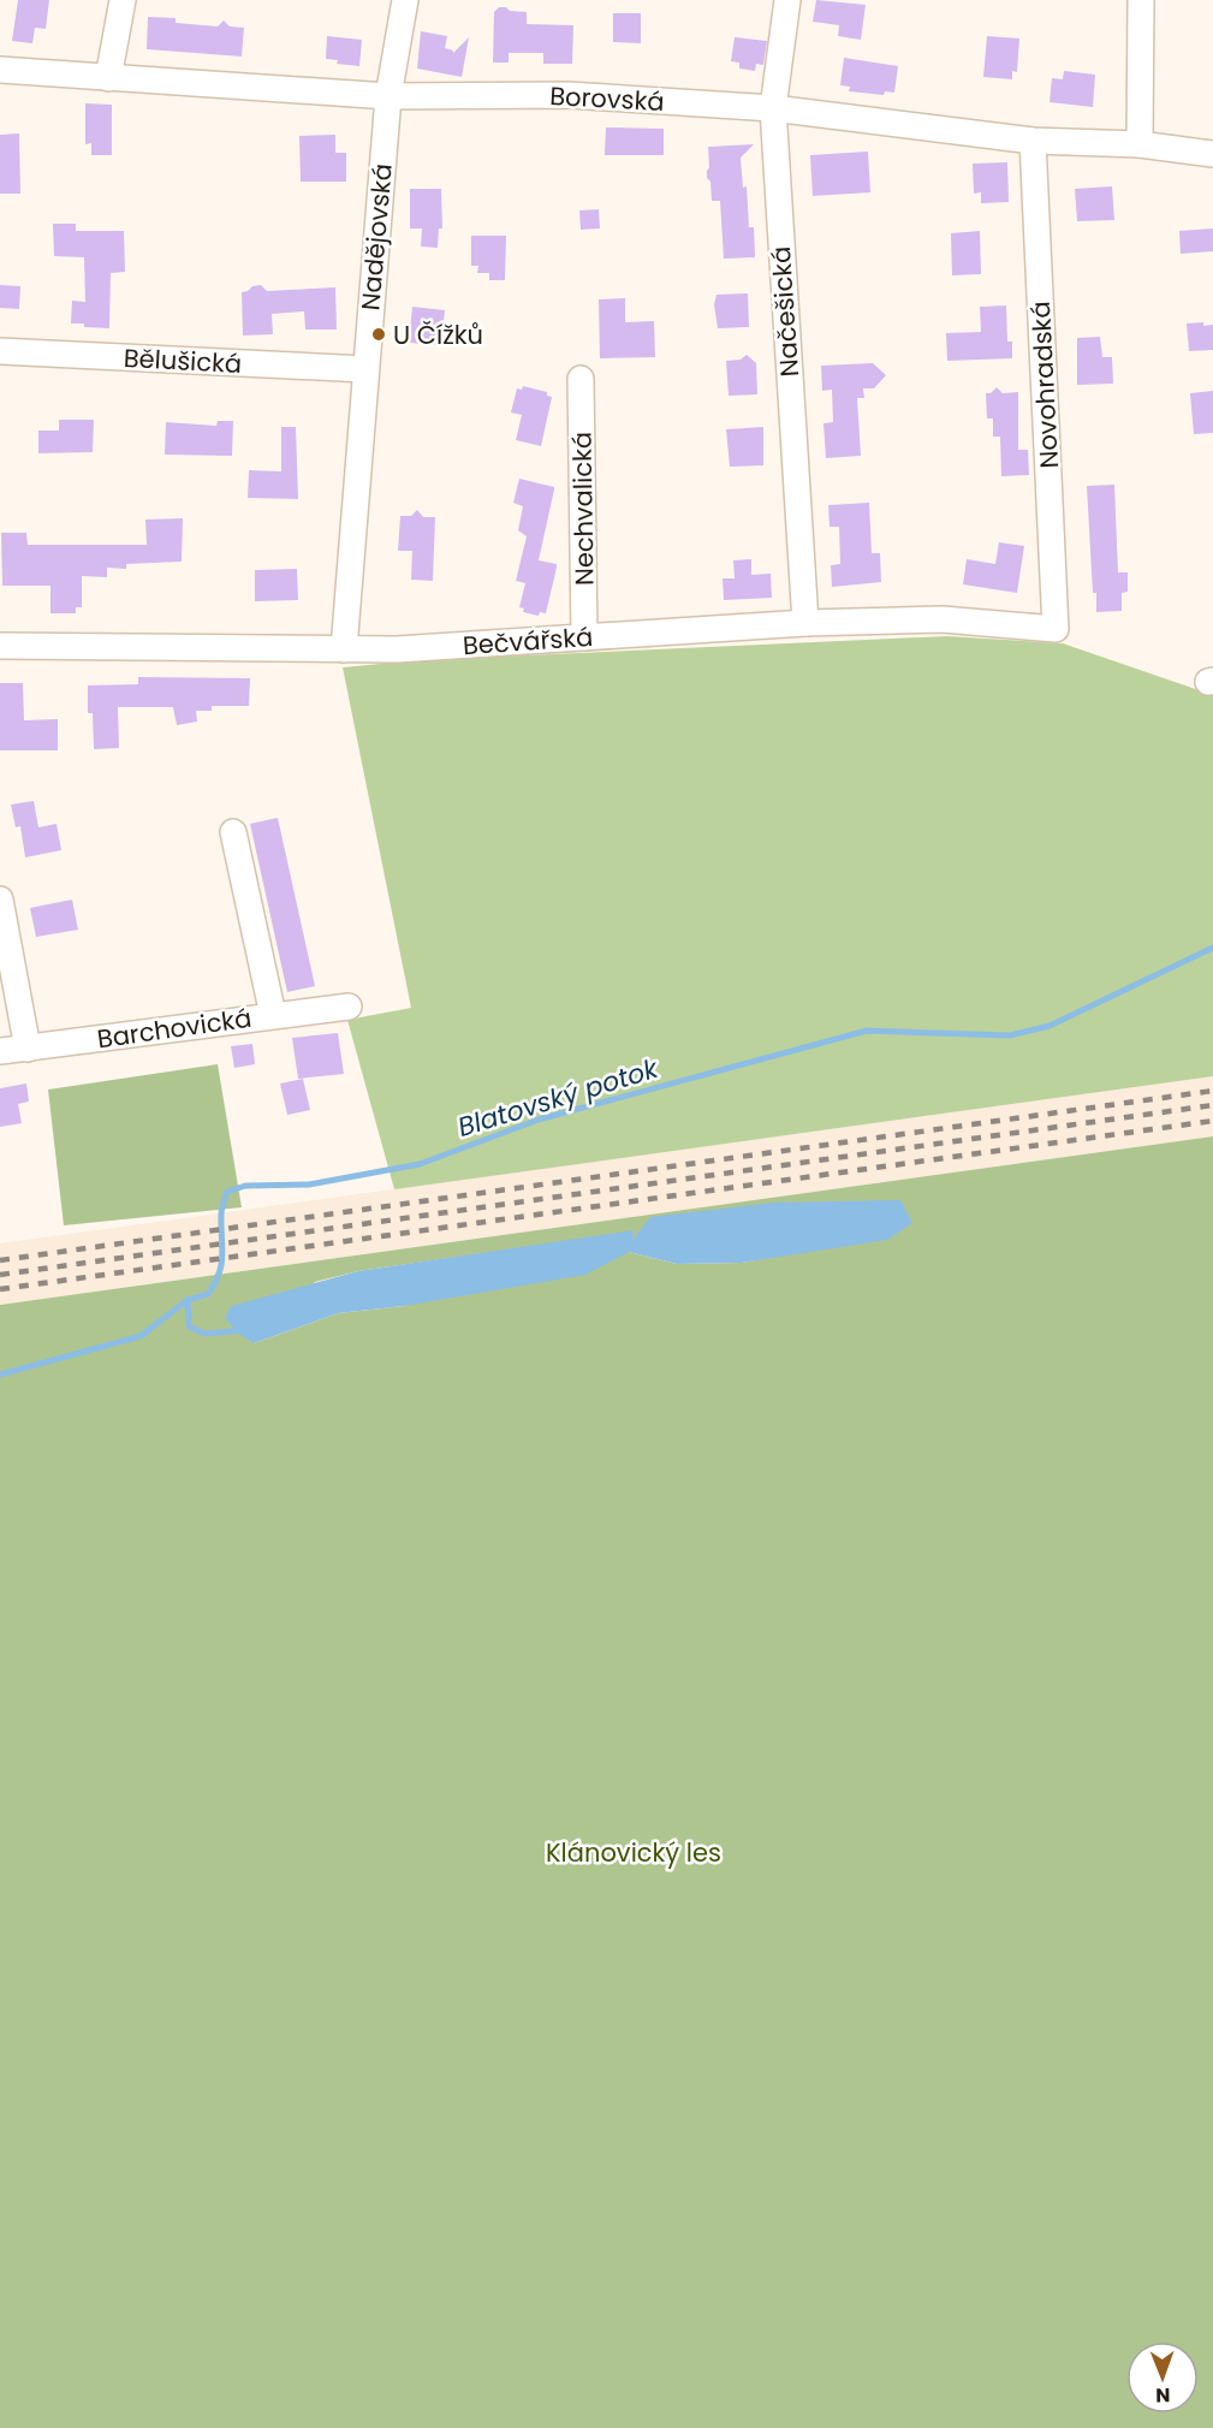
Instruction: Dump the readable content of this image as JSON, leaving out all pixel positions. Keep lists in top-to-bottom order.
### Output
{
  "streets": {
    "street": [
      "Borovská",
      "Nadějovská",
      "Načešická",
      "Bělušická",
      "Novohradská",
      "Nechvalická",
      "Bečvářská",
      "Barchovická"
    ]
  },
  "crossings": [
    ["Borovská", "Nadějovská"],
    ["Borovská", "Načešická"],
    ["Borovská", "Novohradská"],
    ["Nadějovská", "Bělušická"],
    ["Nadějovská", "Bečvářská"],
    ["Načešická", "Bečvářská"],
    ["Novohradská", "Bečvářská"],
    ["Nechvalická", "Bečvářská"]
  ],
  "water": ["Blatovský potok"],
  "parks": ["Klánovický les"],
  "places": ["U Čížků"],
  "north": "bottom"
}
